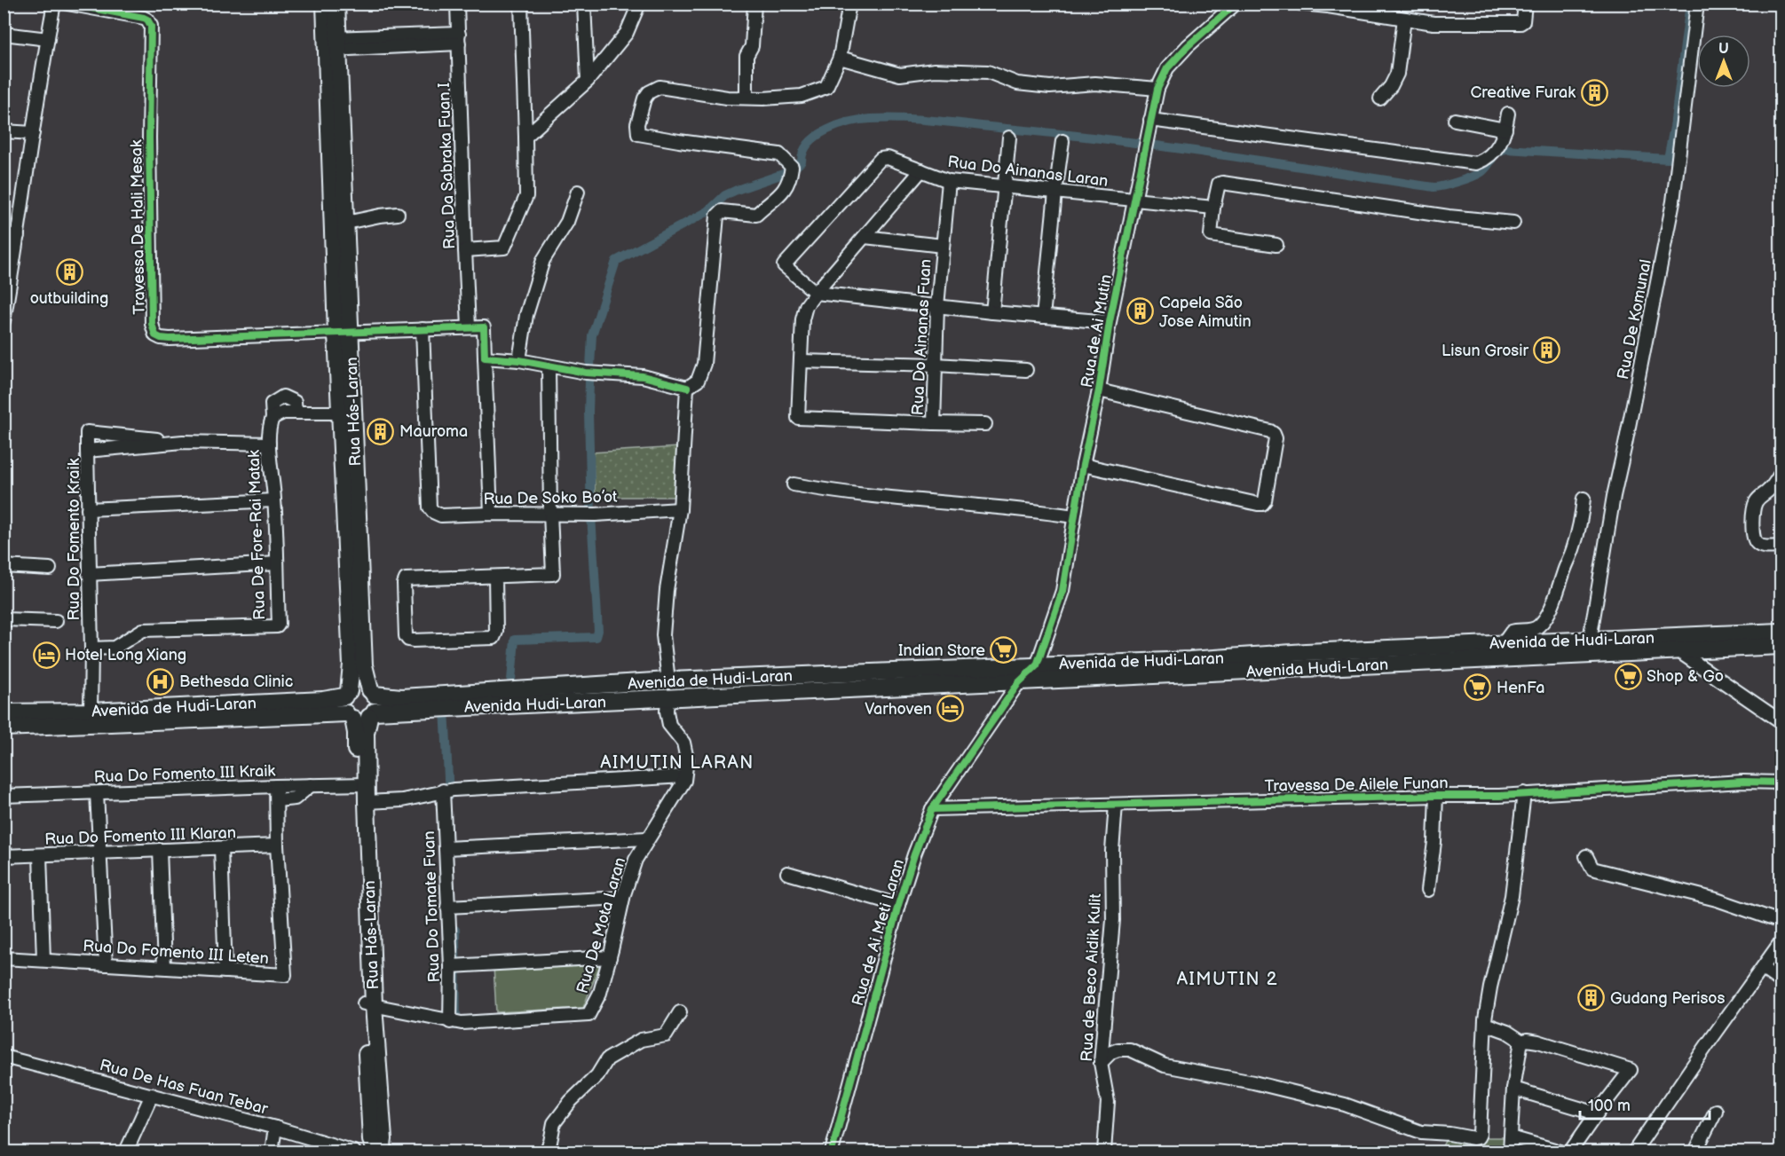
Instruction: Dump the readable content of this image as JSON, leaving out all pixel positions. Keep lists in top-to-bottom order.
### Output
{
  "streets": {
    "main road": ["Rua Hás-Laran", "Avenida de Hudi-Laran", "Avenida Hudi-Laran"],
    "street": [
      "Rua Da Sabraka Fuan I",
      "Rua Do Ainanas Laran",
      "Travessa De Hali Mesak",
      "Rua De Komunal",
      "Rua de Ai Mutin",
      "Rua Do Ainanas Fuan",
      "Rua De Soko Bo’ot",
      "Rua De Fore-Rai Matak",
      "Rua Do Fomento Kraik",
      "Rua Do Fomento III Kraik",
      "Travessa De Ailele Funan",
      "Rua Do Fomento III Klaran",
      "Rua Do Tomate Fuan",
      "Rua De Mota Laran",
      "Rua de Ai Meti Laran",
      "Rua Do Fomento III Leten",
      "Rua de Beco Aidik Kulit",
      "Rua De Has Fuan Tebar"
    ]
  },
  "crossings": [
    ["Rua Do Ainanas Laran", "Rua de Ai Mutin"],
    ["Rua Do Ainanas Laran", "Rua Do Ainanas Fuan"],
    ["Travessa De Hali Mesak", "Rua Hás-Laran"],
    ["Rua De Komunal", "Avenida de Hudi-Laran"],
    ["Rua de Ai Mutin", "Avenida de Hudi-Laran"],
    ["Rua de Ai Mutin", "Avenida Hudi-Laran"],
    ["Rua de Ai Mutin", "Rua de Ai Meti Laran"],
    ["Rua Hás-Laran", "Rua De Fore-Rai Matak"],
    ["Rua Hás-Laran", "Avenida de Hudi-Laran"],
    ["Rua Hás-Laran", "Avenida Hudi-Laran"],
    ["Rua Hás-Laran", "Rua Do Fomento III Kraik"],
    ["Rua Hás-Laran", "Rua De Mota Laran"],
    ["Rua De Fore-Rai Matak", "Rua Do Fomento Kraik"],
    ["Rua Do Fomento Kraik", "Avenida de Hudi-Laran"],
    ["Avenida de Hudi-Laran", "Avenida Hudi-Laran"],
    ["Avenida Hudi-Laran", "Rua De Mota Laran"],
    ["Avenida Hudi-Laran", "Rua de Ai Meti Laran"],
    ["Rua Do Fomento III Kraik", "Rua Do Fomento III Leten"],
    ["Travessa De Ailele Funan", "Rua de Ai Meti Laran"],
    ["Travessa De Ailele Funan", "Rua de Beco Aidik Kulit"],
    ["Rua Do Fomento III Klaran", "Rua Do Fomento III Leten"],
    ["Rua Do Tomate Fuan", "Rua De Mota Laran"]
  ],
  "districts": ["AIMUTIN LARAN", "AIMUTIN 2"],
  "places": {
    "building": [
      "Creative Furak",
      "outbuilding",
      "Capela São Jose Aimutin",
      "Lisun Grosir",
      "Mauroma",
      "Gudang Perisos"
    ],
    "supermarket": ["Indian Store", "Shop & Go", "HenFa"],
    "hotel": ["Hotel Long Xiang", "Varhoven"],
    "hospital": ["Bethesda Clinic"]
  },
  "scale_bar": "100 m",
  "north": "top"
}
